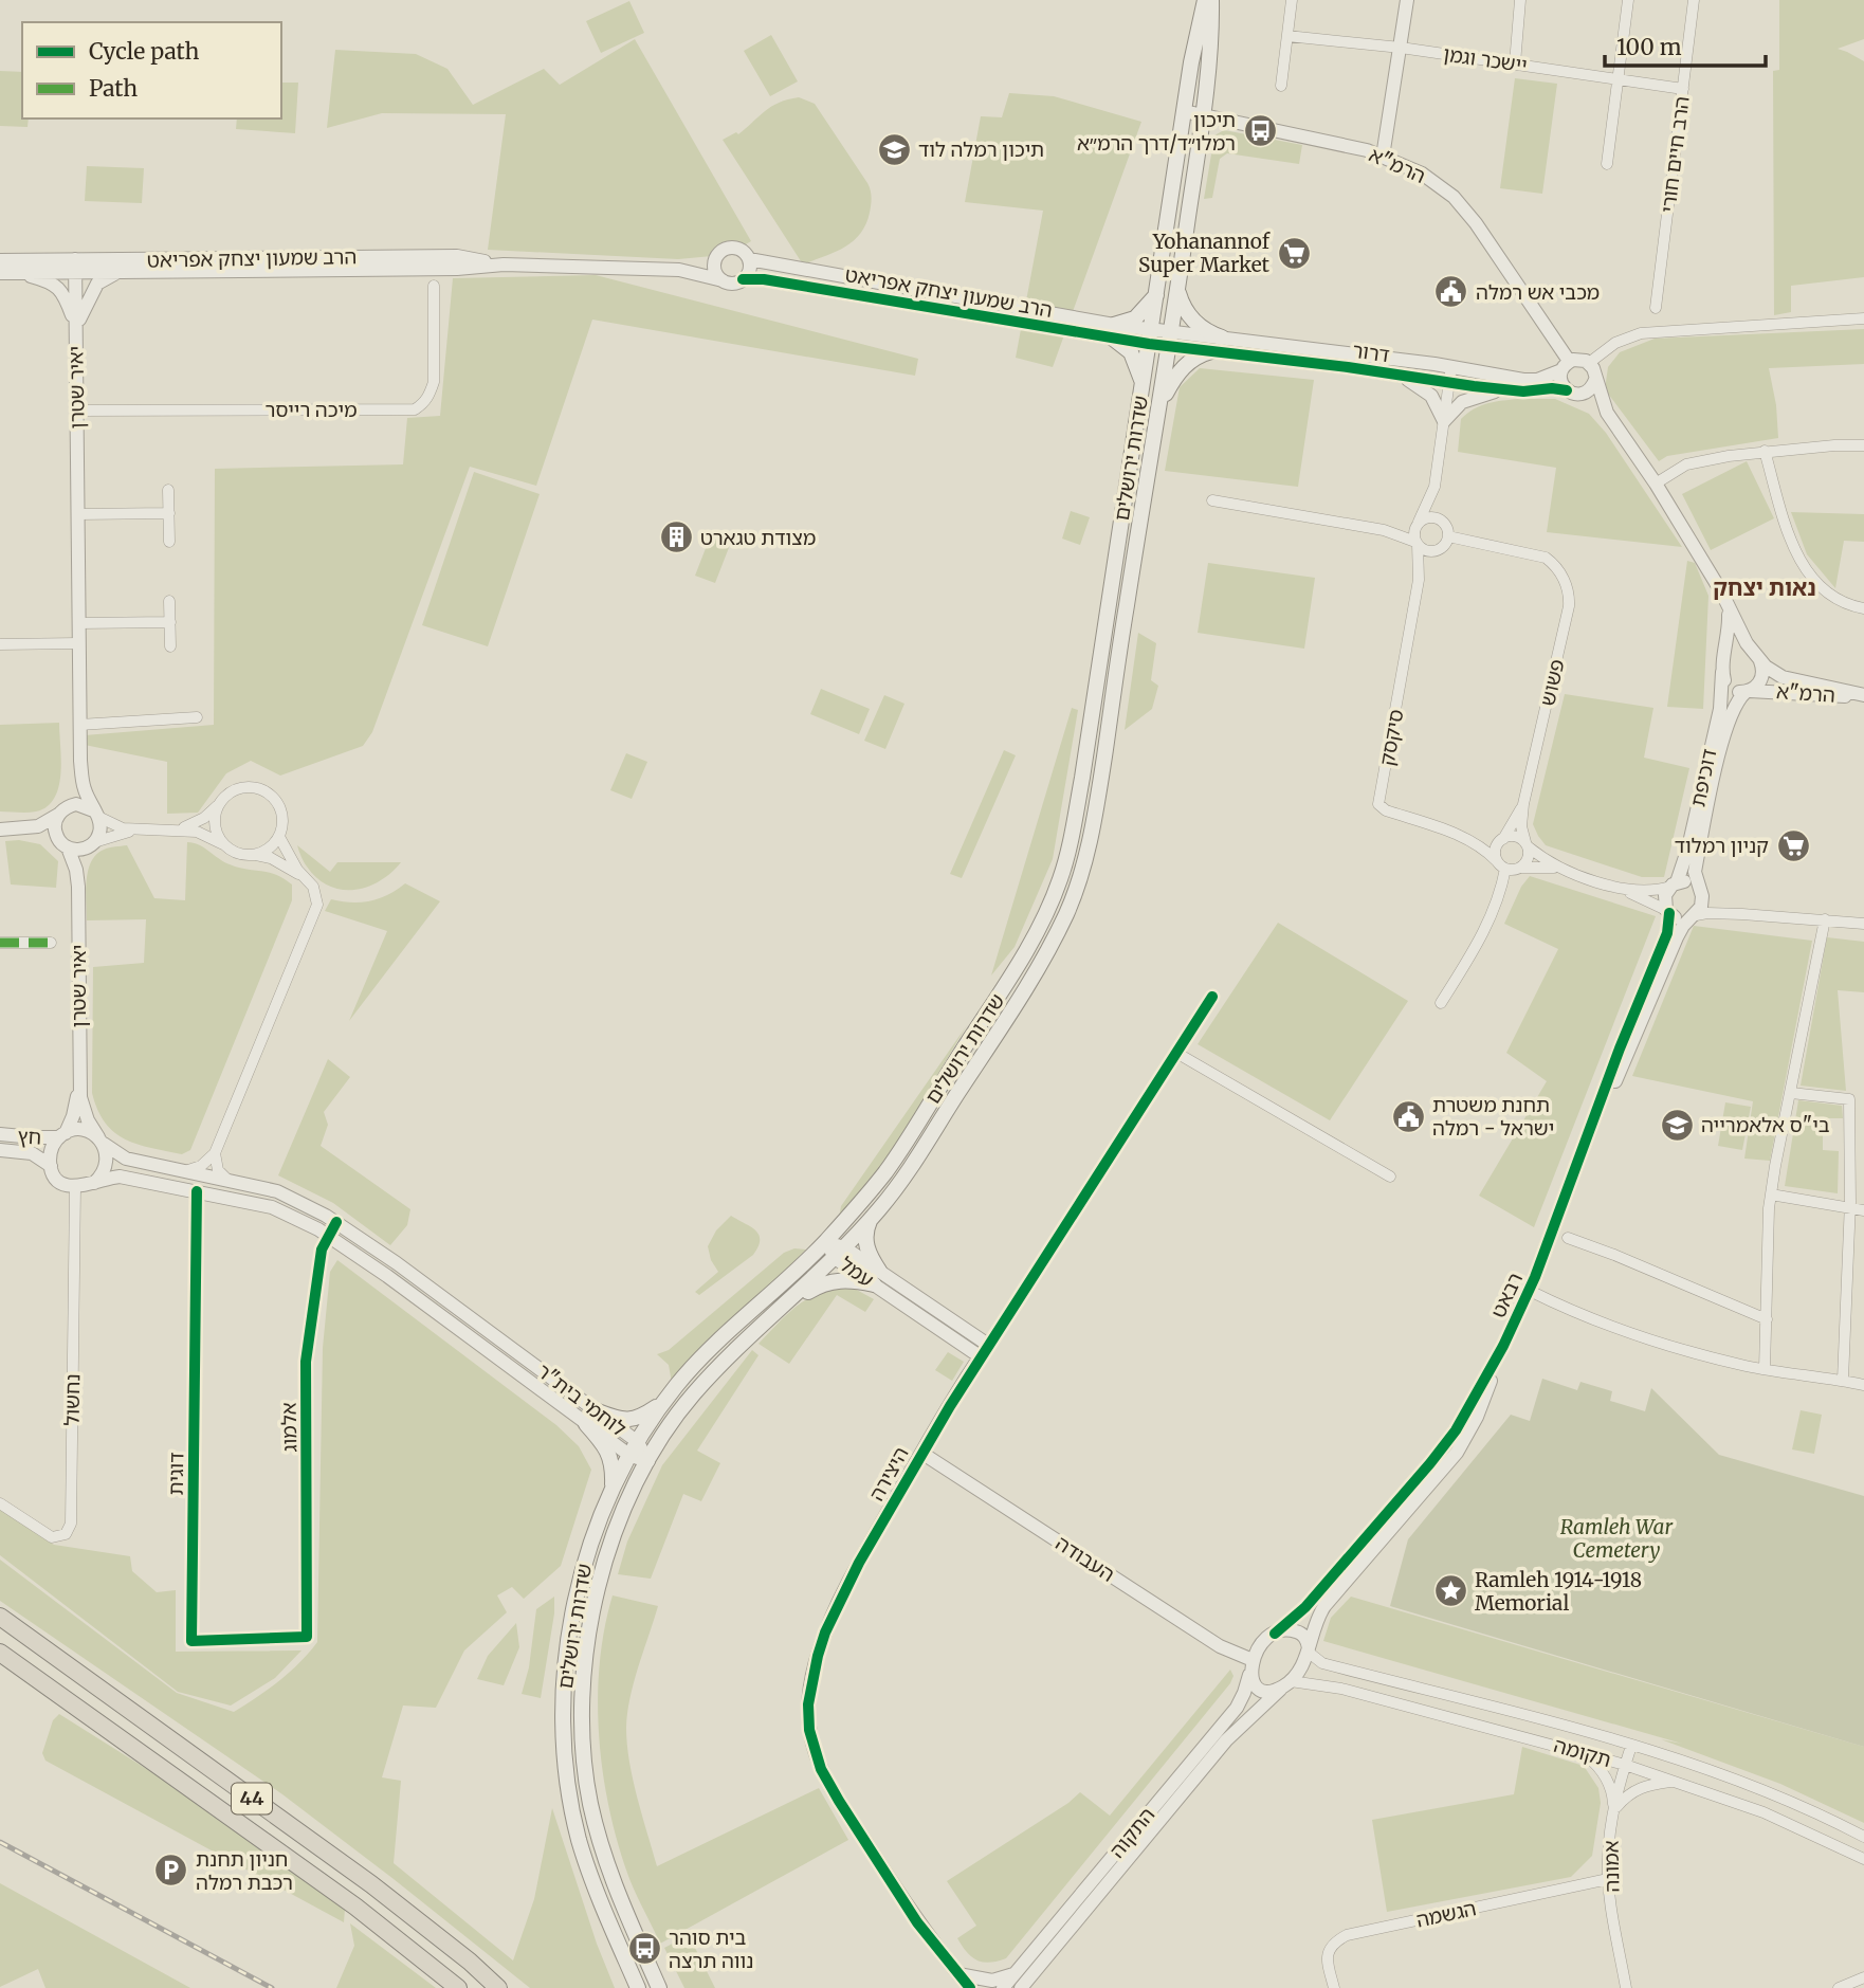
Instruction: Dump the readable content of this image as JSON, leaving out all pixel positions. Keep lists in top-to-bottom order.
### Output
{
  "streets": {
    "highway": ["44"],
    "main road": ["שדרות ירושלים"],
    "street": [
      "יישכר וגמן",
      "הרב חיים חורי",
      "הרמ\"א",
      "הרב שמעון יצחק אפריאט",
      "דרור",
      "יאיר שטרן",
      "מיכה רייסר",
      "פשוש",
      "סיקסק",
      "דוכיפת",
      "חץ",
      "עמל",
      "רבאט",
      "נחשול",
      "לוחמי בית\"ר",
      "אלמוג",
      "דוגית",
      "היצירה",
      "העבודה",
      "תקומה",
      "התקוה",
      "אמונה",
      "הגשמה"
    ]
  },
  "crossings": [
    ["יישכר וגמן", "הרב חיים חורי"],
    ["הרמ\"א", "דרור"],
    ["הרמ\"א", "שדרות ירושלים"],
    ["הרמ\"א", "דוכיפת"],
    ["הרב שמעון יצחק אפריאט", "דרור"],
    ["הרב שמעון יצחק אפריאט", "יאיר שטרן"],
    ["הרב שמעון יצחק אפריאט", "שדרות ירושלים"],
    ["דרור", "שדרות ירושלים"],
    ["יאיר שטרן", "מיכה רייסר"],
    ["יאיר שטרן", "חץ"],
    ["יאיר שטרן", "נחשול"],
    ["יאיר שטרן", "לוחמי בית\"ר"],
    ["שדרות ירושלים", "עמל"],
    ["שדרות ירושלים", "לוחמי בית\"ר"],
    ["פשוש", "סיקסק"],
    ["דוכיפת", "רבאט"],
    ["חץ", "נחשול"],
    ["חץ", "לוחמי בית\"ר"],
    ["עמל", "היצירה"],
    ["רבאט", "העבודה"],
    ["רבאט", "תקומה"],
    ["רבאט", "התקוה"],
    ["נחשול", "לוחמי בית\"ר"],
    ["לוחמי בית\"ר", "אלמוג"],
    ["לוחמי בית\"ר", "דוגית"],
    ["אלמוג", "דוגית"],
    ["היצירה", "העבודה"],
    ["העבודה", "תקומה"],
    ["העבודה", "התקוה"],
    ["תקומה", "התקוה"],
    ["תקומה", "אמונה"],
    ["אמונה", "הגשמה"]
  ],
  "districts": ["נאות יצחק"],
  "parks": ["Ramleh War Cemetery"],
  "places": {
    "bus stop": ["תיכון רמלו״ד/דרך הרמ״א", "בית סוהר נווה תרצה"],
    "school or university": ["תיכון רמלה לוד", "בי\"ס אלאמרייה"],
    "supermarket": ["Yohanannof Super Market", "קניון רמלוד"],
    "public building": ["מכבי אש רמלה", "תחנת משטרת ישראל - רמלה"],
    "building": ["מצודת טגארט"],
    "place": ["Ramleh 1914-1918 Memorial"],
    "parking": ["חניון תחנת רכבת רמלה"]
  },
  "legend": ["Cycle path", "Path"],
  "scale_bar": "100 m"
}
